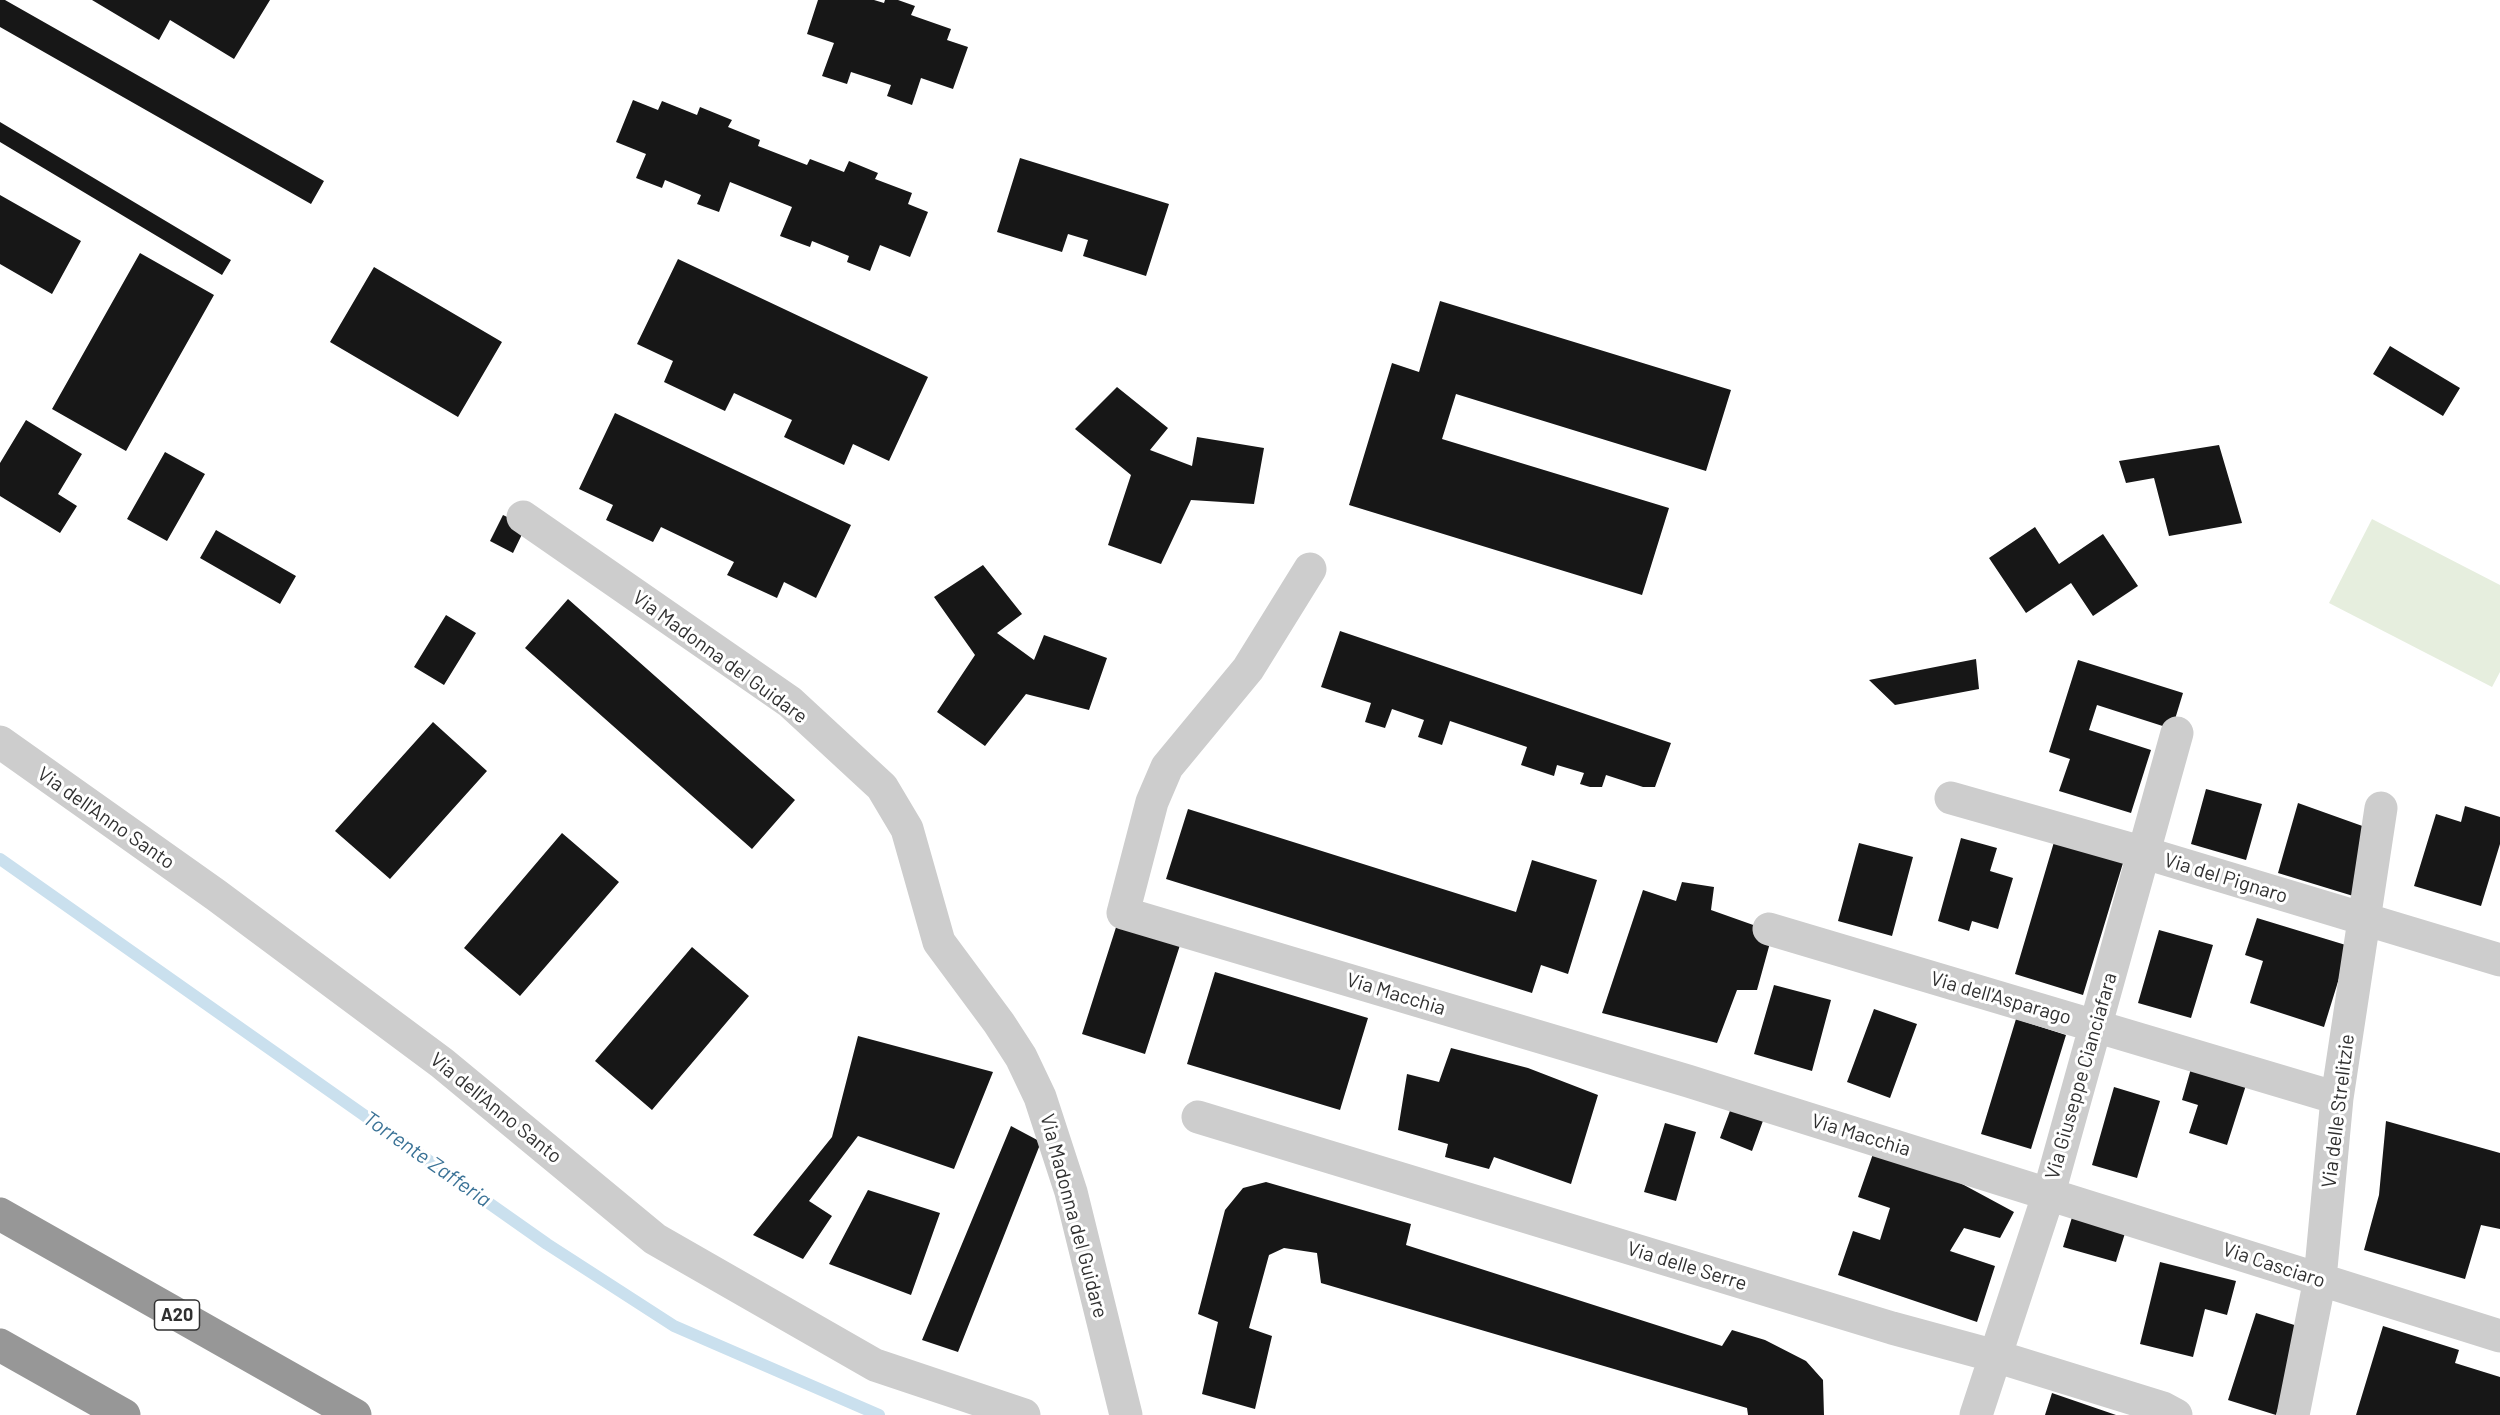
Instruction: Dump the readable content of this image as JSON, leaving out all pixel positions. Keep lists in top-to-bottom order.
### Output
{
  "streets": {
    "highway": ["A20"],
    "street": [
      "Via Madonna del Guidare",
      "Via dell'Anno Santo",
      "Via del Pignaro",
      "Via Macchia",
      "Via dell'Asparago",
      "Via Giuseppe Cianciafara",
      "Via delle Strelitzie",
      "Via Casciaro",
      "Via delle Serre"
    ]
  },
  "crossings": [
    ["Via del Pignaro", "Via Giuseppe Cianciafara"],
    ["Via del Pignaro", "Via delle Strelitzie"],
    ["Via Macchia", "Via Giuseppe Cianciafara"],
    ["Via Macchia", "Via Casciaro"],
    ["Via dell'Asparago", "Via Giuseppe Cianciafara"],
    ["Via dell'Asparago", "Via delle Strelitzie"],
    ["Via Giuseppe Cianciafara", "Via Casciaro"],
    ["Via Giuseppe Cianciafara", "Via delle Serre"],
    ["Via delle Strelitzie", "Via Casciaro"]
  ],
  "water": ["Torrente Zafferia"]
}
